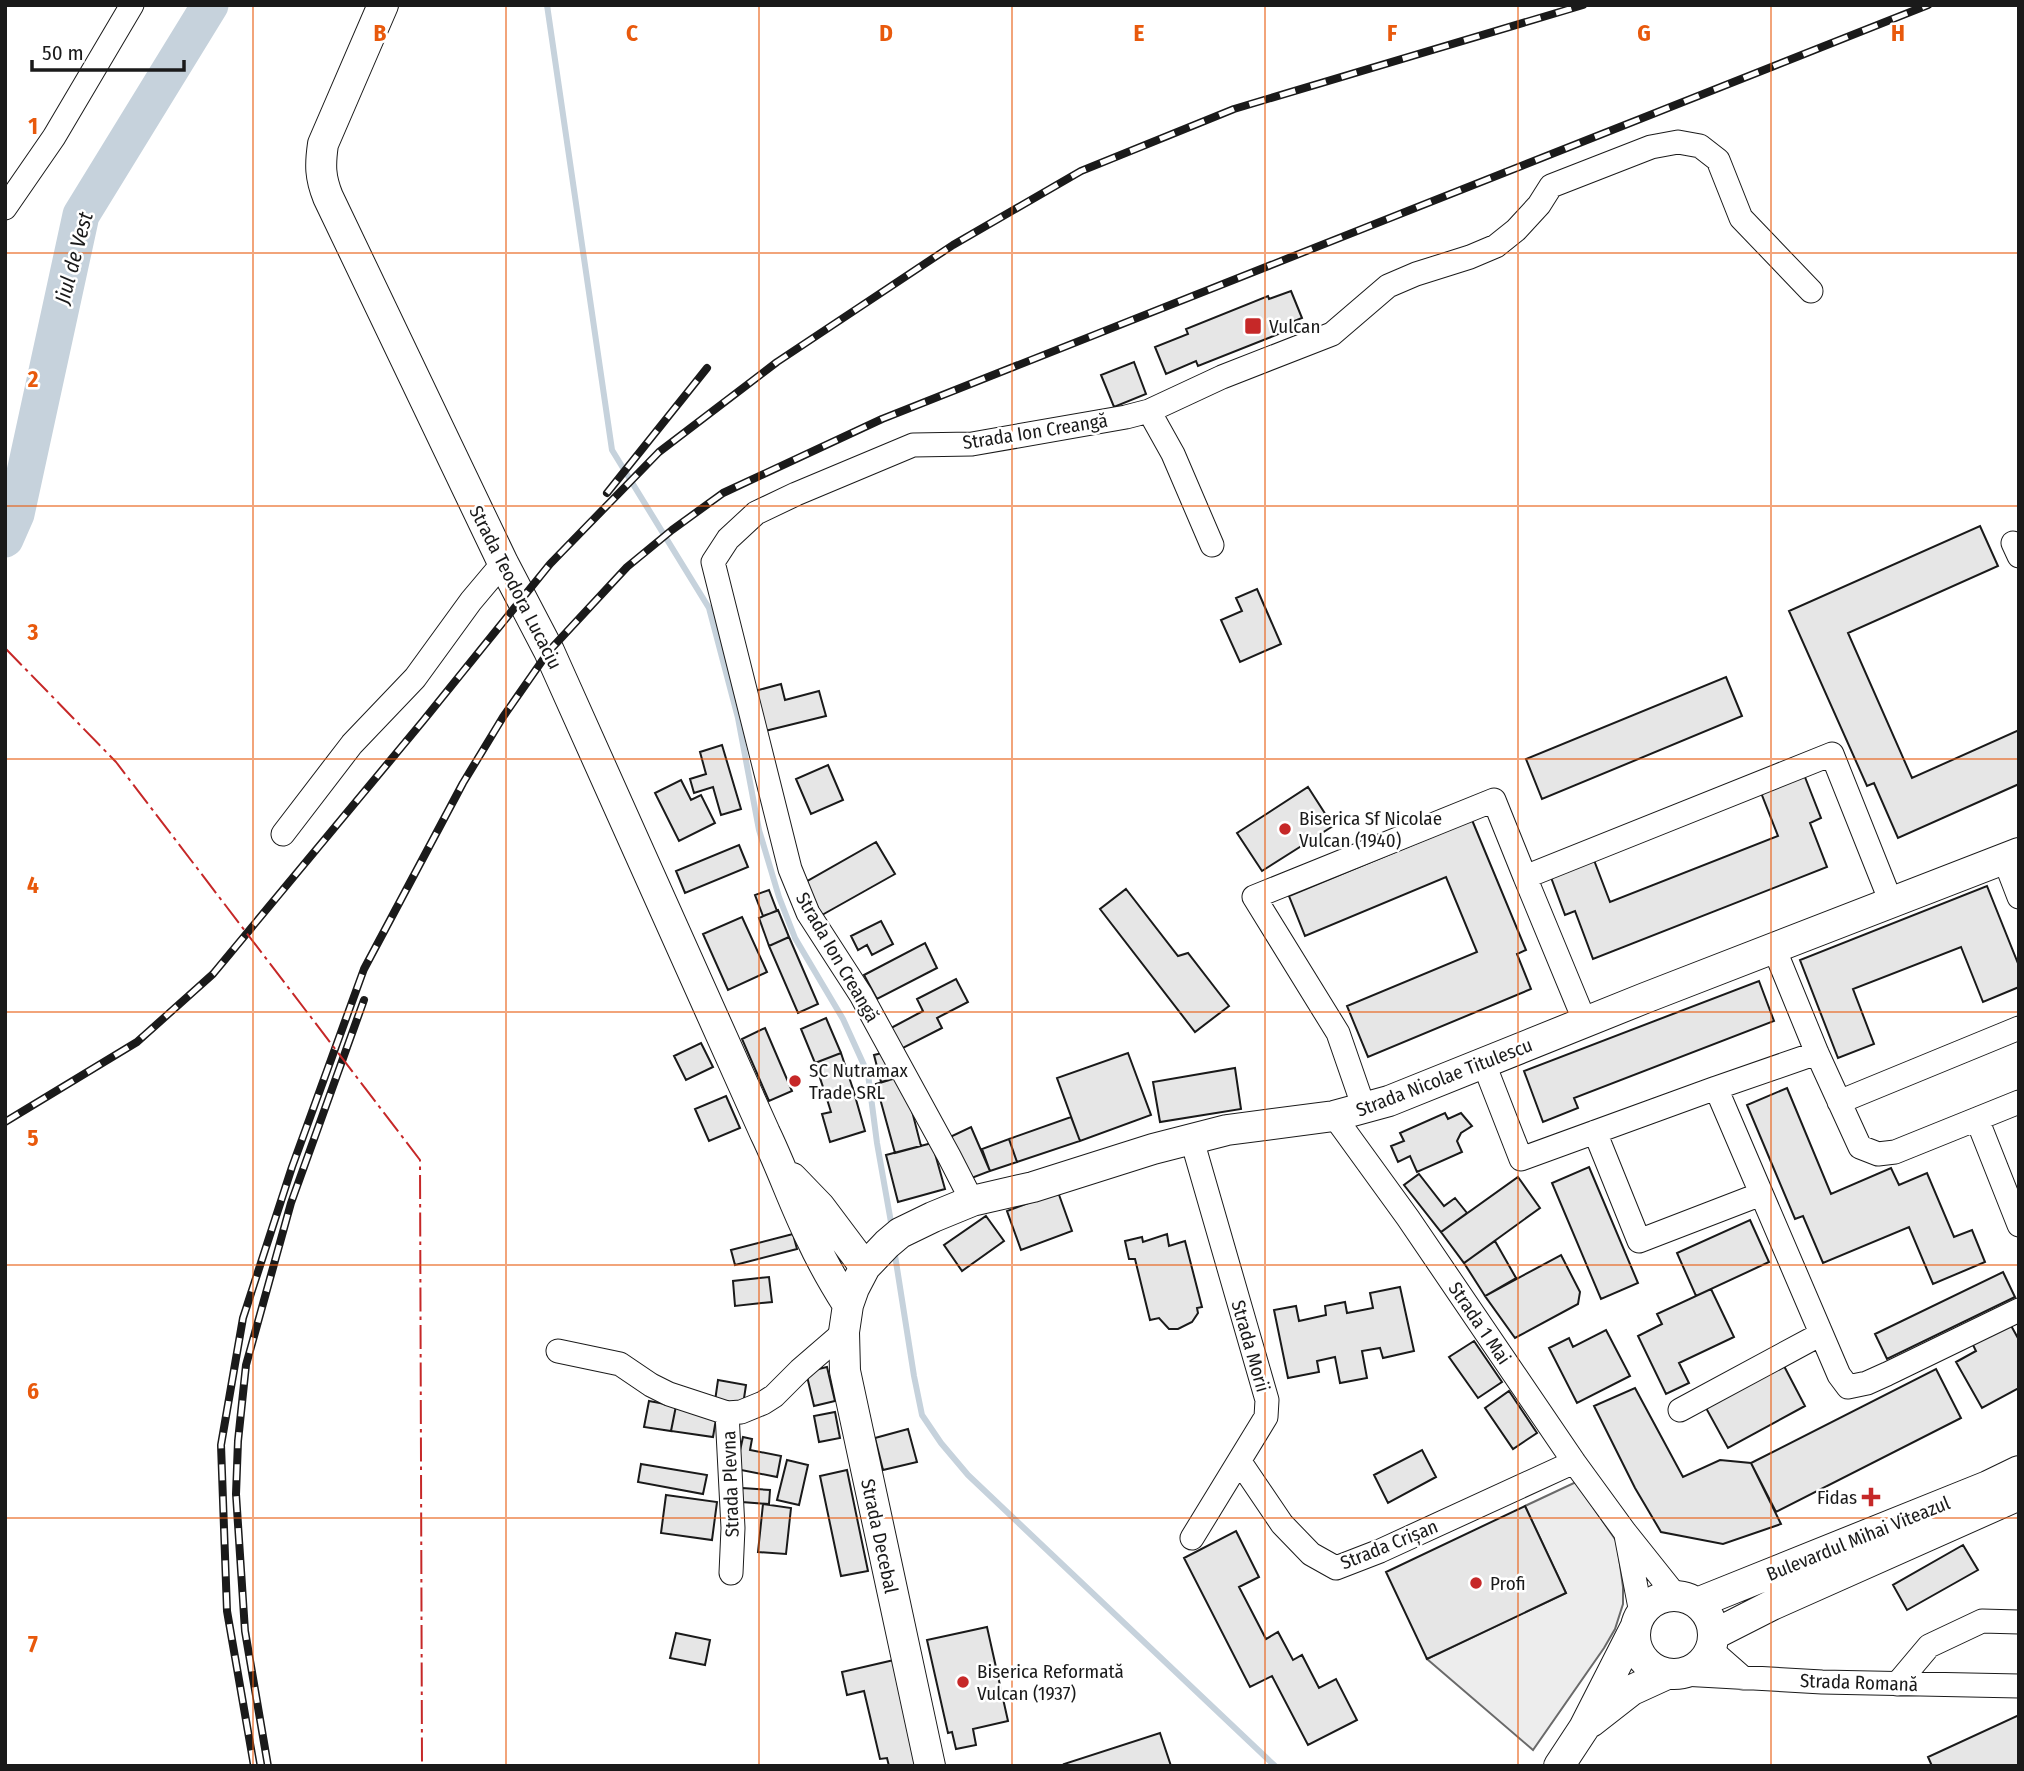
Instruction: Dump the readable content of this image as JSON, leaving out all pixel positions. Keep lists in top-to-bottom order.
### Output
{
  "streets": {
    "main road": [
      "Strada Teodora Lucaciu",
      "Strada Nicolae Titulescu",
      "Strada Decebal",
      "Bulevardul Mihai Viteazul"
    ],
    "street": [
      "Strada Ion Creangă",
      "Strada 1 Mai",
      "Strada Morii",
      "Strada Plevna",
      "Strada Crișan",
      "Strada Romană"
    ]
  },
  "crossings": [
    ["Strada Ion Creangă", "Strada Nicolae Titulescu"],
    ["Strada Teodora Lucaciu", "Strada Nicolae Titulescu"],
    ["Strada Teodora Lucaciu", "Strada Plevna"],
    ["Strada Teodora Lucaciu", "Strada Decebal"],
    ["Strada Nicolae Titulescu", "Strada 1 Mai"],
    ["Strada Nicolae Titulescu", "Strada Morii"],
    ["Strada Nicolae Titulescu", "Strada Plevna"],
    ["Strada Nicolae Titulescu", "Strada Decebal"],
    ["Strada 1 Mai", "Bulevardul Mihai Viteazul"],
    ["Strada 1 Mai", "Strada Crișan"],
    ["Strada 1 Mai", "Strada Romană"],
    ["Strada Morii", "Strada Crișan"],
    ["Strada Plevna", "Strada Decebal"],
    ["Bulevardul Mihai Viteazul", "Strada Romană"]
  ],
  "water": ["Jiul de Vest"],
  "places": {
    "transit": ["Vulcan"],
    "other": [
      "Biserica Sf Nicolae Vulcan (1940)",
      "SC Nutramax Trade SRL",
      "Profi",
      "Biserica Reformată Vulcan (1937)"
    ],
    "health": ["Fidas"]
  },
  "scale_bar": "50 m",
  "grid": {
    "columns": [
      "B",
      "C",
      "D",
      "E",
      "F",
      "G",
      "H"
    ],
    "rows": [
      "1",
      "2",
      "3",
      "4",
      "5",
      "6",
      "7"
    ]
  }
}
